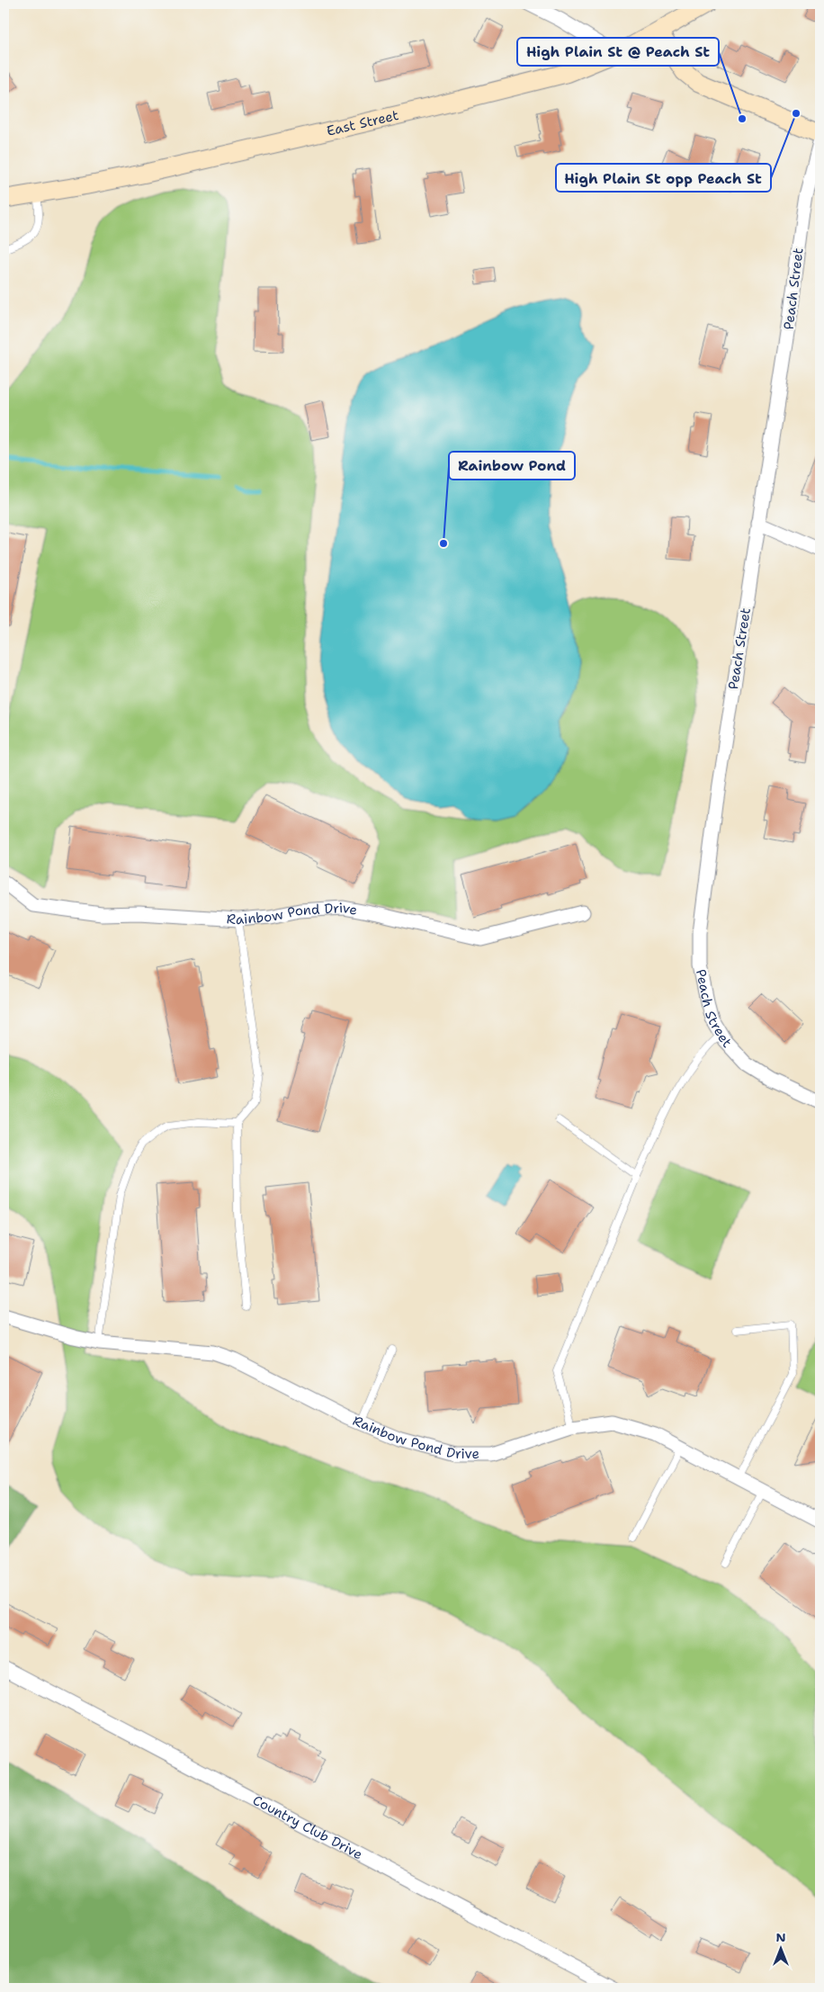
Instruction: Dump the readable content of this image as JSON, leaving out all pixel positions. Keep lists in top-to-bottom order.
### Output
{
  "streets": {
    "main road": ["East Street"],
    "street": ["Peach Street", "Rainbow Pond Drive", "Country Club Drive"]
  },
  "places": ["High Plain St opp Peach St", "High Plain St @ Peach St", "Rainbow Pond"],
  "north": "top"
}
